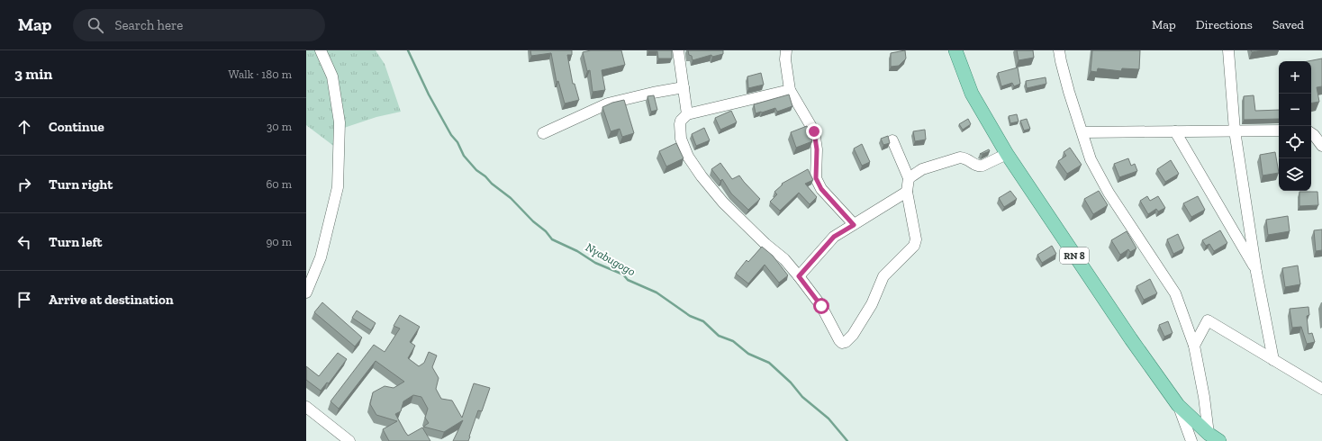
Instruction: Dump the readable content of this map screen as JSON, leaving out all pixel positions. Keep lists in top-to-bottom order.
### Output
{
  "streets": {
    "main road": ["RN 8"]
  },
  "water": ["Nyabugogo"],
  "page": {
    "header": "Map",
    "search": "Search here",
    "nav": ["Map", "Directions", "Saved"],
    "heading": ["3 min", "Walk · 180 m"],
    "map_buttons": ["+", "−"],
    "list": [
      ["Continue", "30 m"],
      ["Turn right", "60 m"],
      ["Turn left", "90 m"],
      "Arrive at destination"
    ]
  }
}
